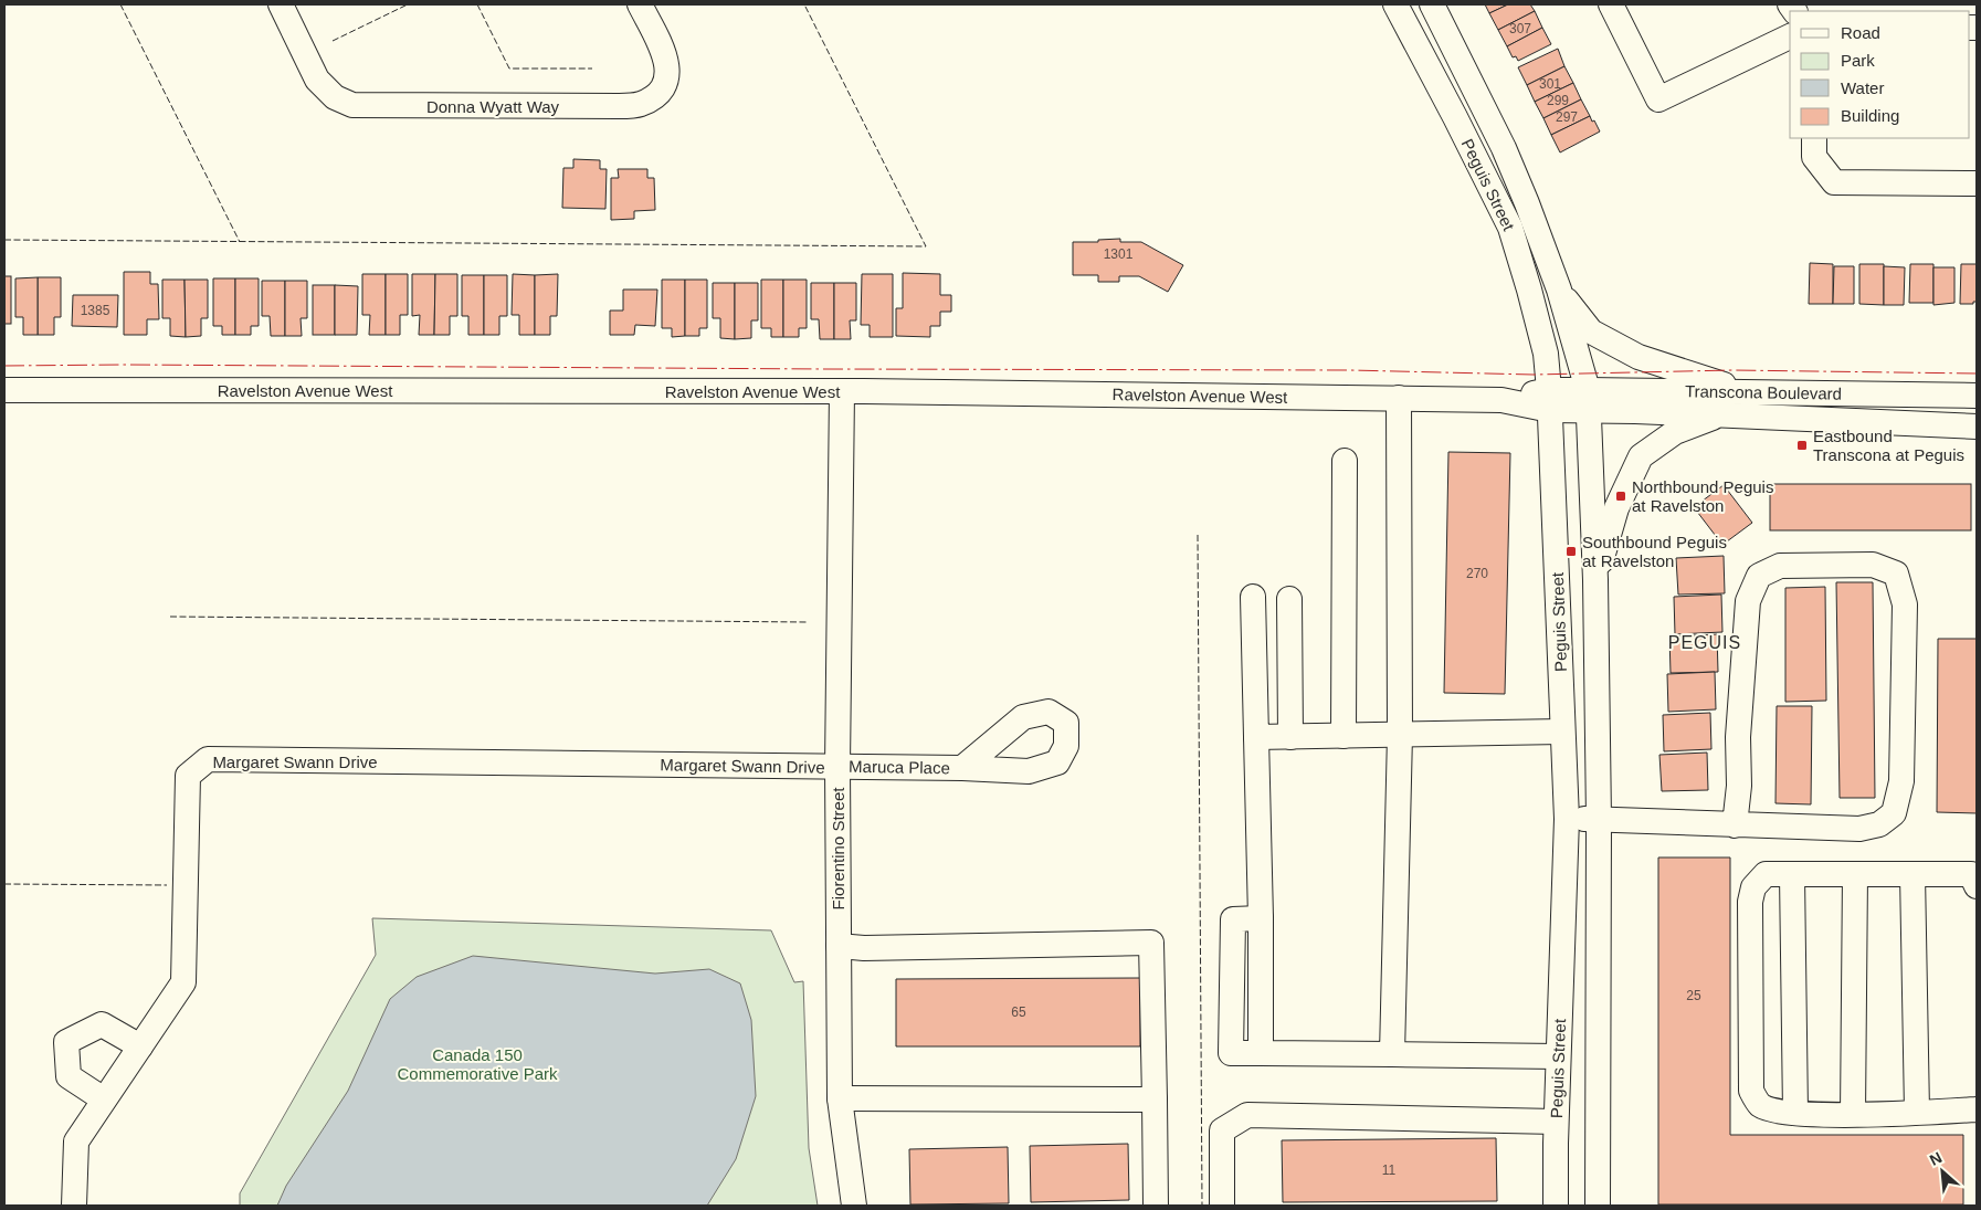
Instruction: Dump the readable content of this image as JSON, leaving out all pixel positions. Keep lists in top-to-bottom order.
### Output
{
  "streets": {
    "street": [
      "Donna Wyatt Way",
      "Peguis Street",
      "Ravelston Avenue West",
      "Transcona Boulevard",
      "Margaret Swann Drive",
      "Maruca Place",
      "Fiorentino Street"
    ]
  },
  "crossings": [
    ["Peguis Street", "Ravelston Avenue West"],
    ["Peguis Street", "Transcona Boulevard"],
    ["Ravelston Avenue West", "Transcona Boulevard"],
    ["Ravelston Avenue West", "Fiorentino Street"],
    ["Margaret Swann Drive", "Maruca Place"],
    ["Margaret Swann Drive", "Fiorentino Street"],
    ["Maruca Place", "Fiorentino Street"]
  ],
  "districts": ["PEGUIS"],
  "parks": ["Canada 150 Commemorative Park"],
  "places": {
    "transit": ["Eastbound Transcona at Peguis", "Northbound Peguis at Ravelston", "Southbound Peguis at Ravelston"]
  },
  "house_numbers": [
    "307",
    "301",
    "299",
    "297",
    "1301",
    "1385",
    "270",
    "25",
    "65",
    "11"
  ],
  "legend": [
    "Road",
    "Park",
    "Water",
    "Building"
  ],
  "north": "top left"
}
